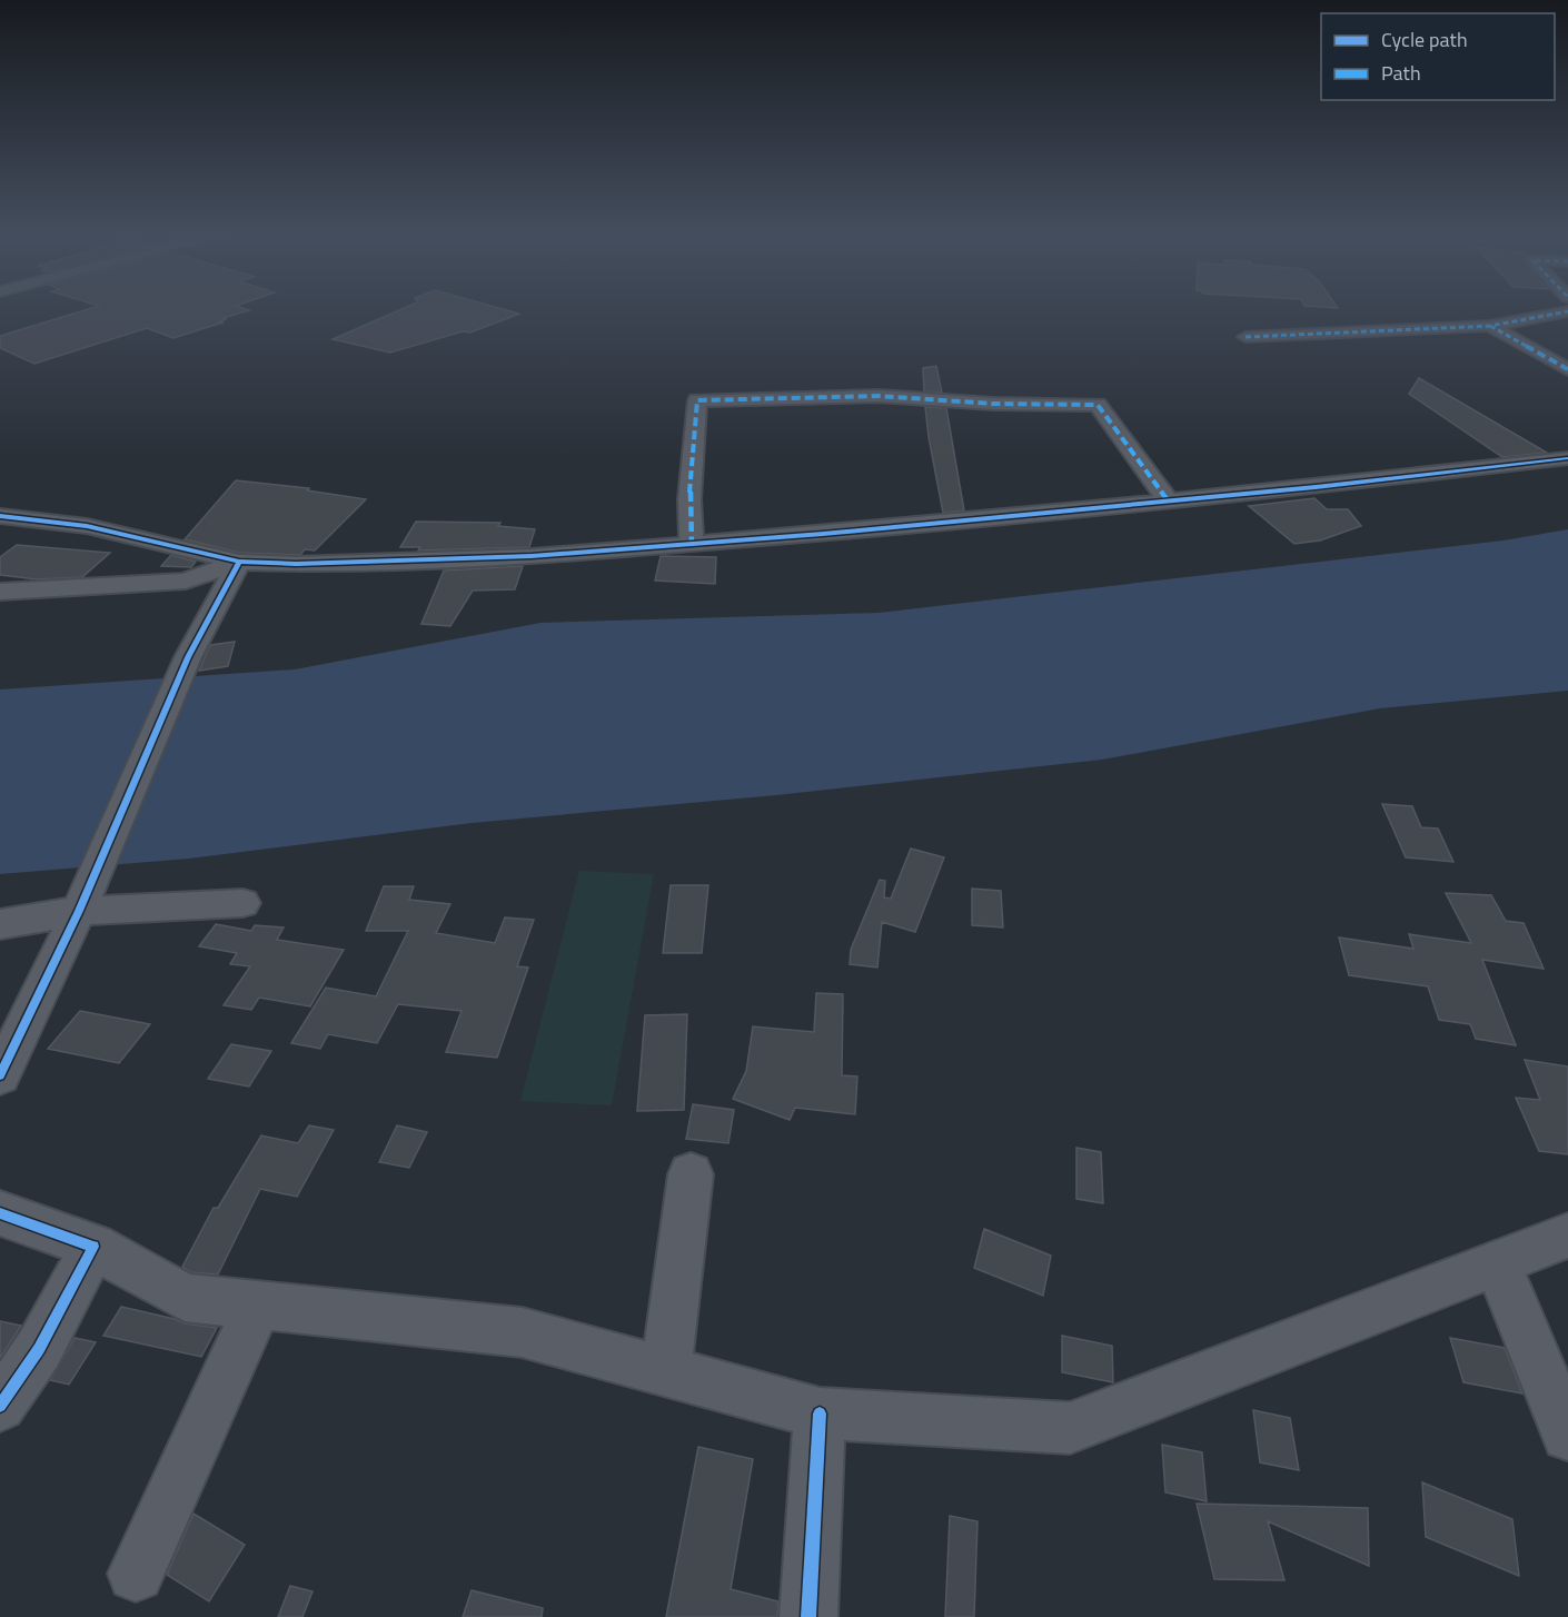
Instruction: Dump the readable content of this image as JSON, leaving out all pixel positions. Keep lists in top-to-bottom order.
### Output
{
  "legend": ["Cycle path", "Path"]
}
